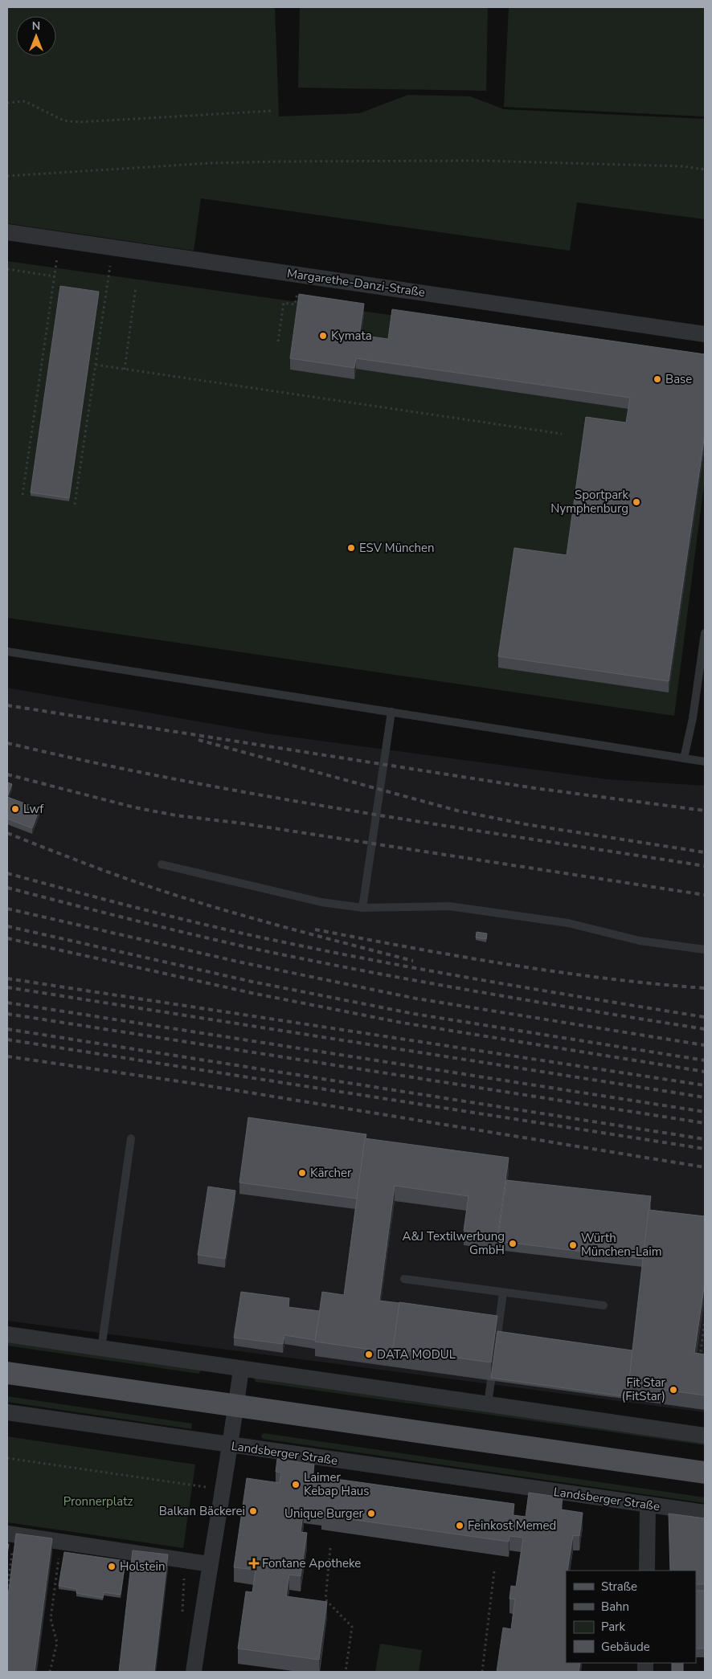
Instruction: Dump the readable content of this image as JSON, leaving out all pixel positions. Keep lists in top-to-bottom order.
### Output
{
  "streets": {
    "street": ["Margarethe-Danzi-Straße", "Landsberger Straße"]
  },
  "parks": ["Pronnerplatz"],
  "places": {
    "other": [
      "Kymata",
      "Base",
      "Sportpark Nymphenburg",
      "ESV München",
      "Lwf",
      "Kärcher",
      "A&J Textilwerbung GmbH",
      "Würth München-Laim",
      "DATA MODUL",
      "Fit Star (FitStar)",
      "Laimer Kebap Haus",
      "Balkan Bäckerei",
      "Unique Burger",
      "Feinkost Memed",
      "Holstein"
    ],
    "health": ["Fontane Apotheke"]
  },
  "legend": [
    "Straße",
    "Bahn",
    "Park",
    "Gebäude"
  ],
  "north": "top"
}
